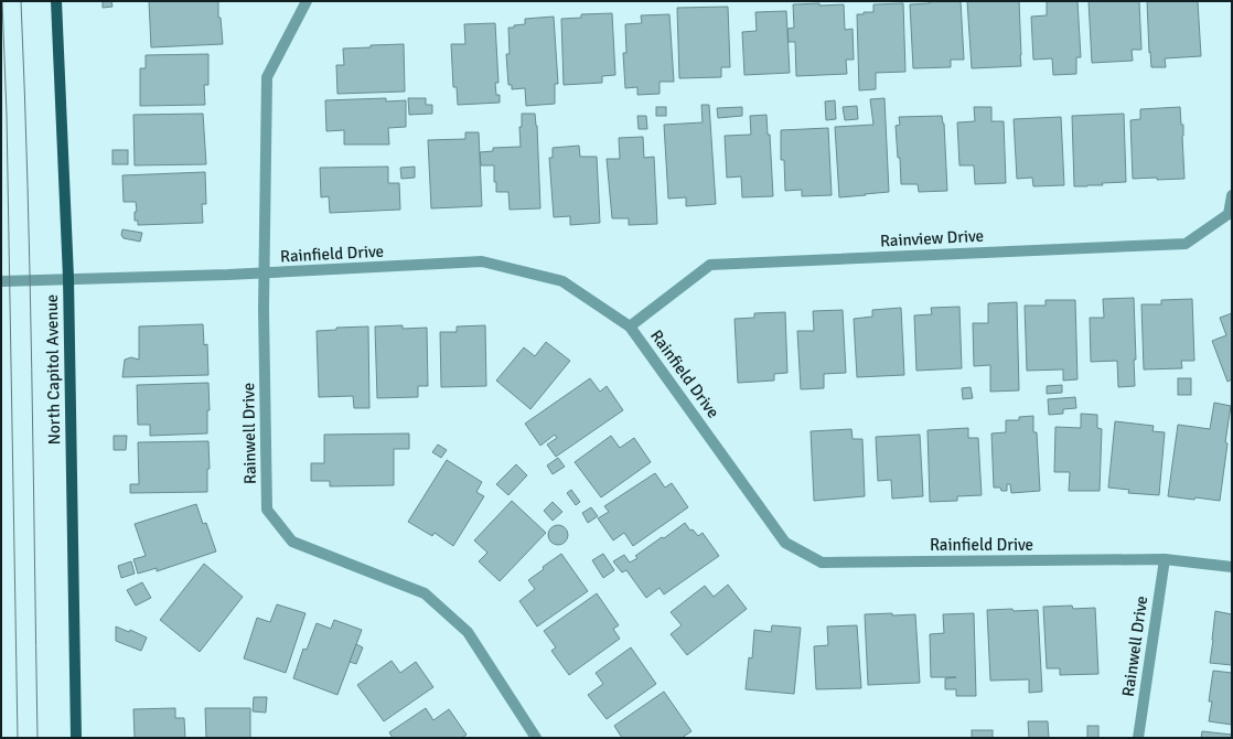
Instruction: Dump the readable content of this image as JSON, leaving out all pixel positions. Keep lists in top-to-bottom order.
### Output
{
  "streets": {
    "main road": ["North Capitol Avenue"],
    "street": ["Rainview Drive", "Rainfield Drive", "Rainwell Drive"]
  },
  "crossings": [
    ["Rainview Drive", "Rainfield Drive"],
    ["Rainfield Drive", "North Capitol Avenue"],
    ["Rainfield Drive", "Rainwell Drive"]
  ]
}
